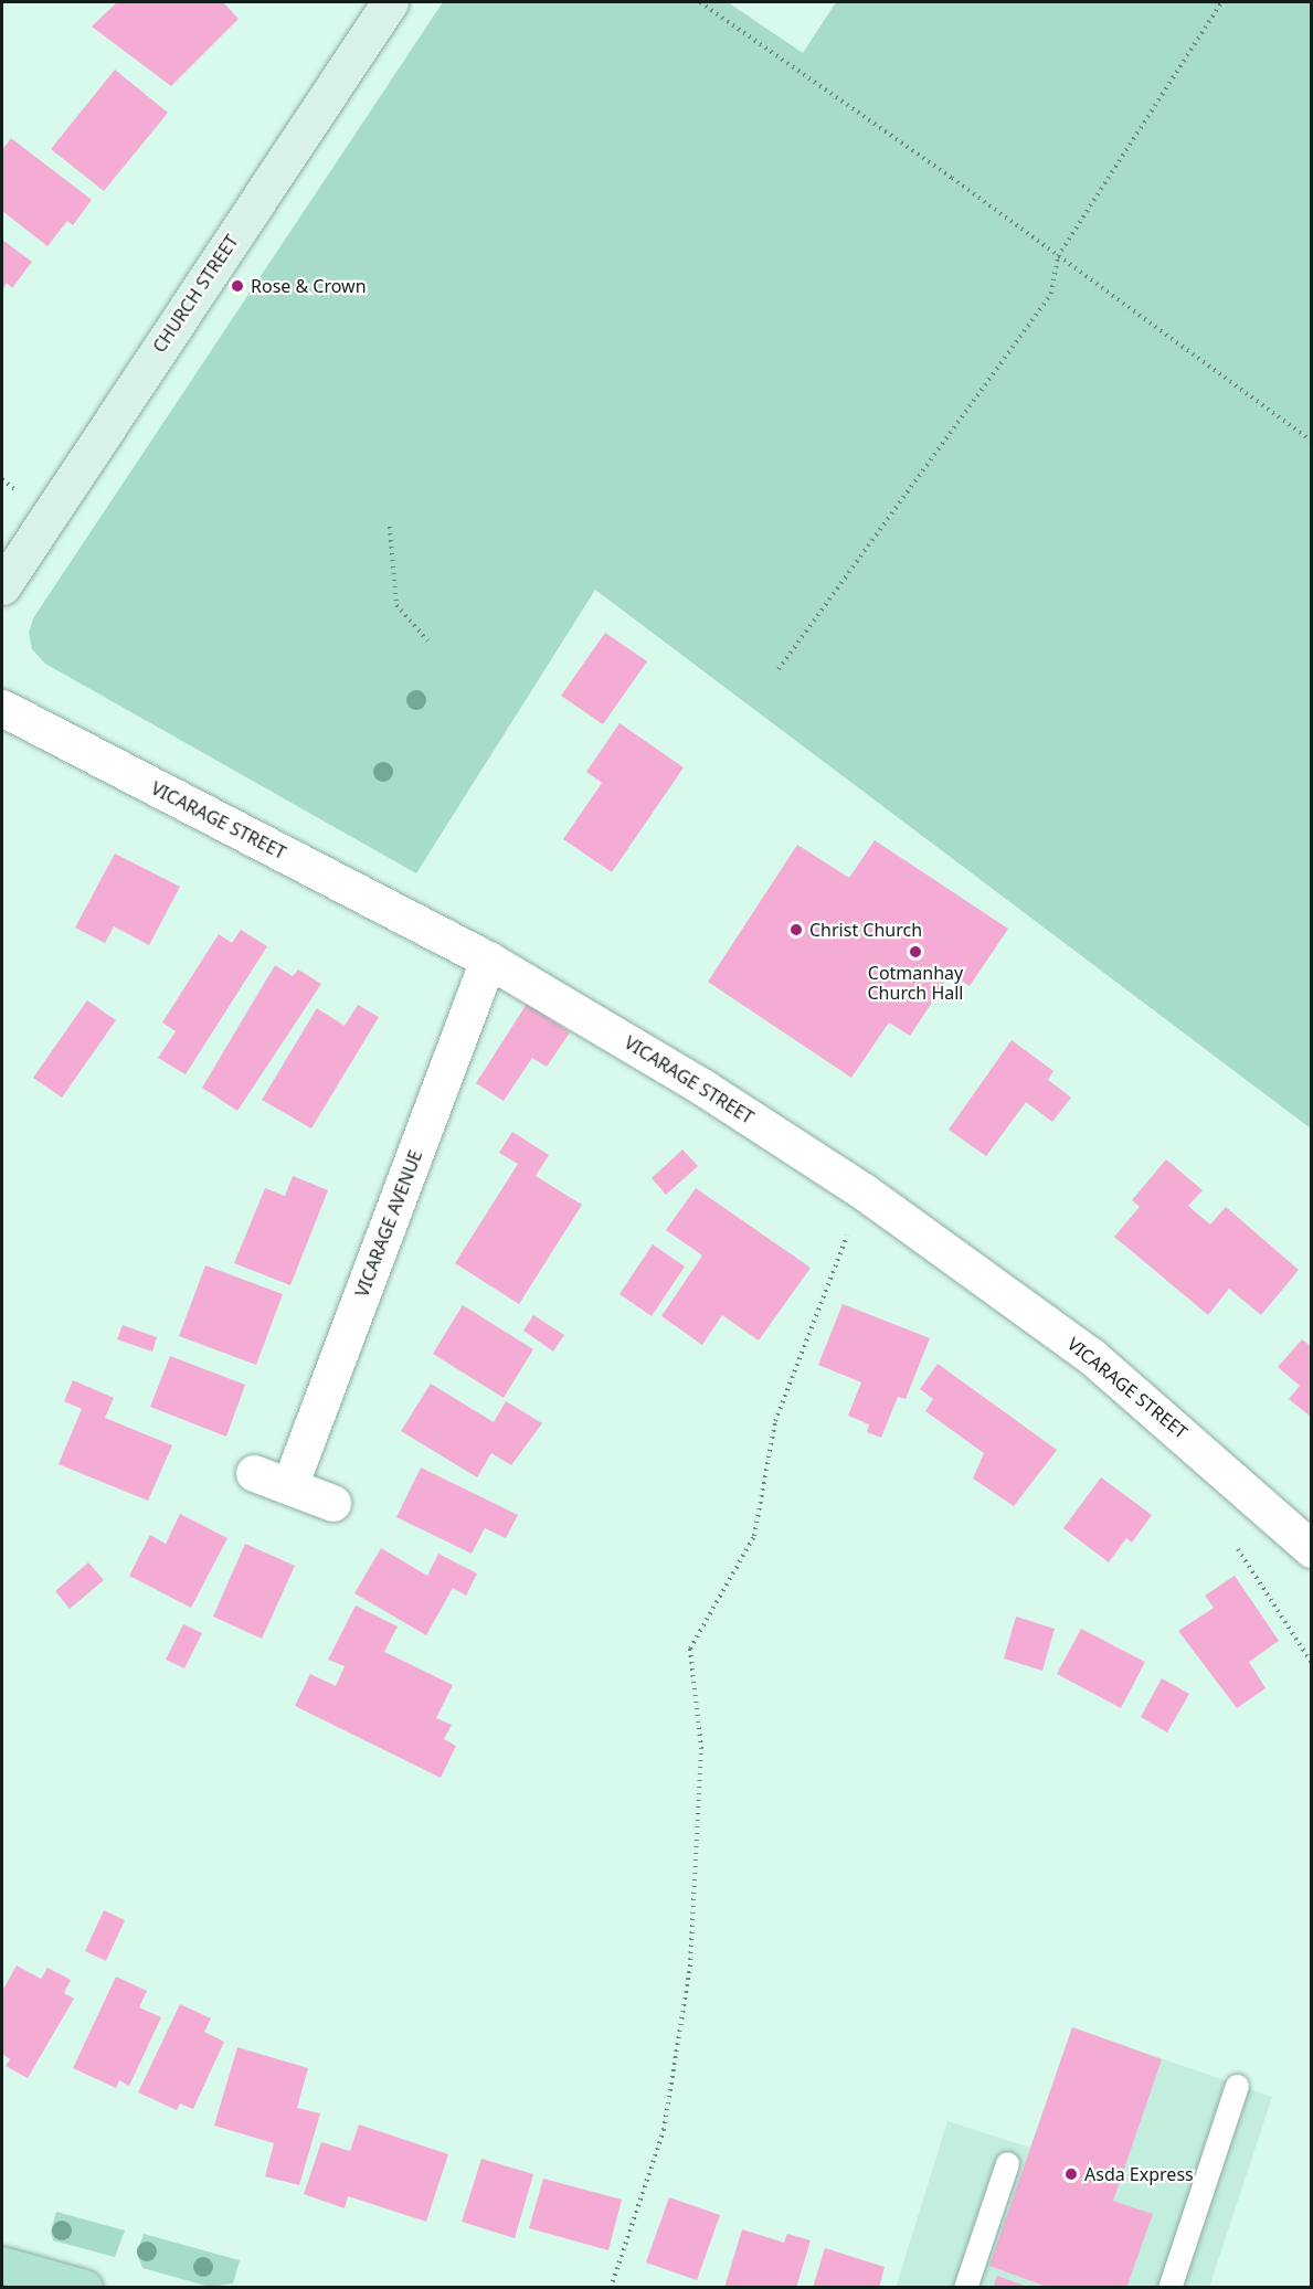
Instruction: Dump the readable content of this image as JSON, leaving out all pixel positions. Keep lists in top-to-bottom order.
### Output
{
  "streets": {
    "street": ["CHURCH STREET", "VICARAGE STREET", "VICARAGE AVENUE"]
  },
  "crossings": [
    ["VICARAGE STREET", "VICARAGE AVENUE"]
  ],
  "places": [
    "Rose & Crown",
    "Christ Church",
    "Cotmanhay Church Hall",
    "Asda Express"
  ]
}
